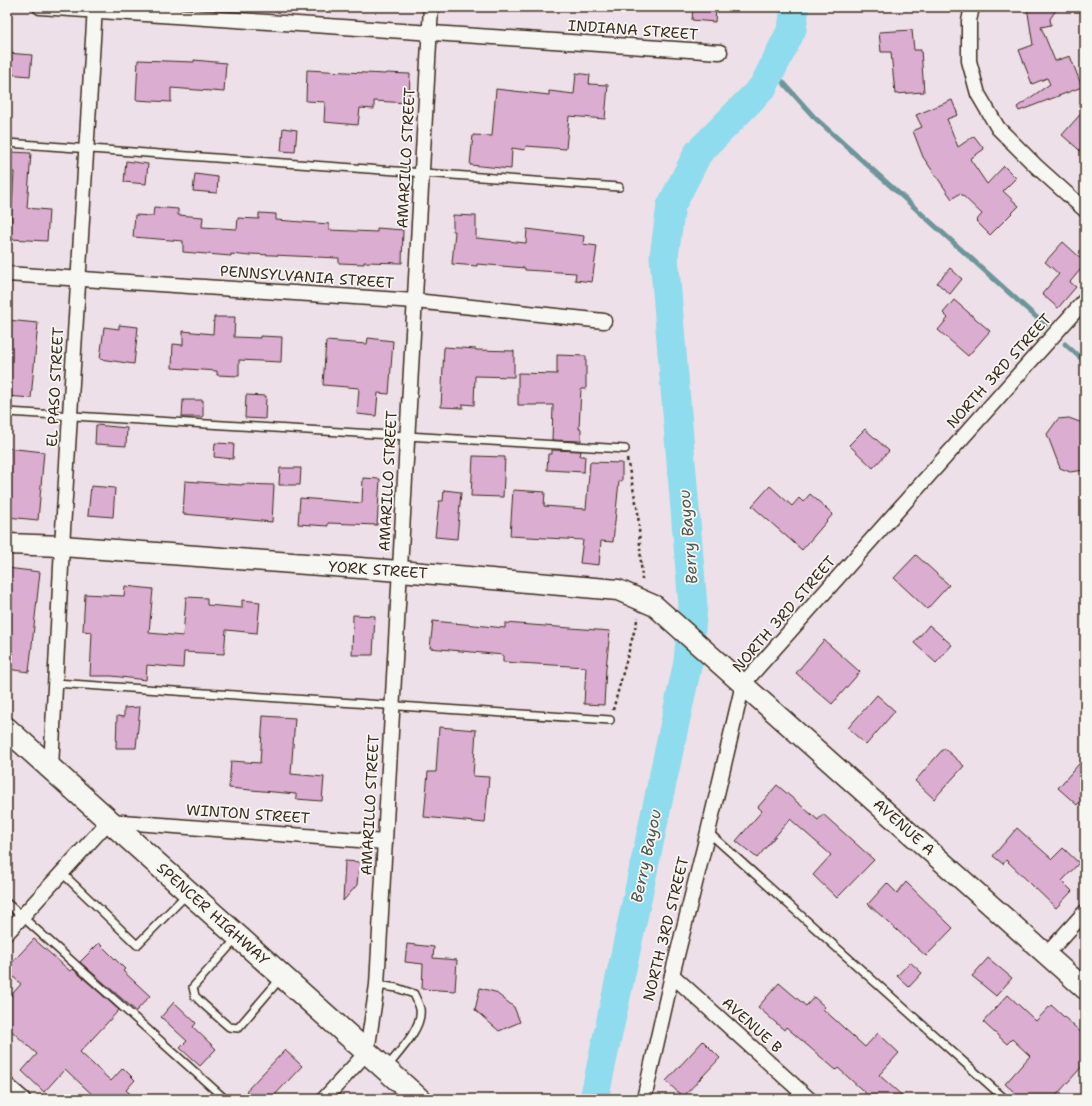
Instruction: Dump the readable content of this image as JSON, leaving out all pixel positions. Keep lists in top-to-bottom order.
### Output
{
  "streets": {
    "main road": ["SPENCER HIGHWAY"],
    "street": [
      "INDIANA STREET",
      "AMARILLO STREET",
      "PENNSYLVANIA STREET",
      "NORTH 3RD STREET",
      "EL PASO STREET",
      "YORK STREET",
      "WINTON STREET",
      "AVENUE A",
      "AVENUE B"
    ]
  },
  "crossings": [
    ["INDIANA STREET", "AMARILLO STREET"],
    ["INDIANA STREET", "EL PASO STREET"],
    ["AMARILLO STREET", "PENNSYLVANIA STREET"],
    ["AMARILLO STREET", "YORK STREET"],
    ["AMARILLO STREET", "WINTON STREET"],
    ["AMARILLO STREET", "SPENCER HIGHWAY"],
    ["PENNSYLVANIA STREET", "EL PASO STREET"],
    ["NORTH 3RD STREET", "AVENUE A"],
    ["NORTH 3RD STREET", "AVENUE B"],
    ["EL PASO STREET", "YORK STREET"],
    ["EL PASO STREET", "SPENCER HIGHWAY"],
    ["YORK STREET", "AVENUE A"],
    ["WINTON STREET", "SPENCER HIGHWAY"]
  ],
  "water": ["Berry Bayou"]
}
